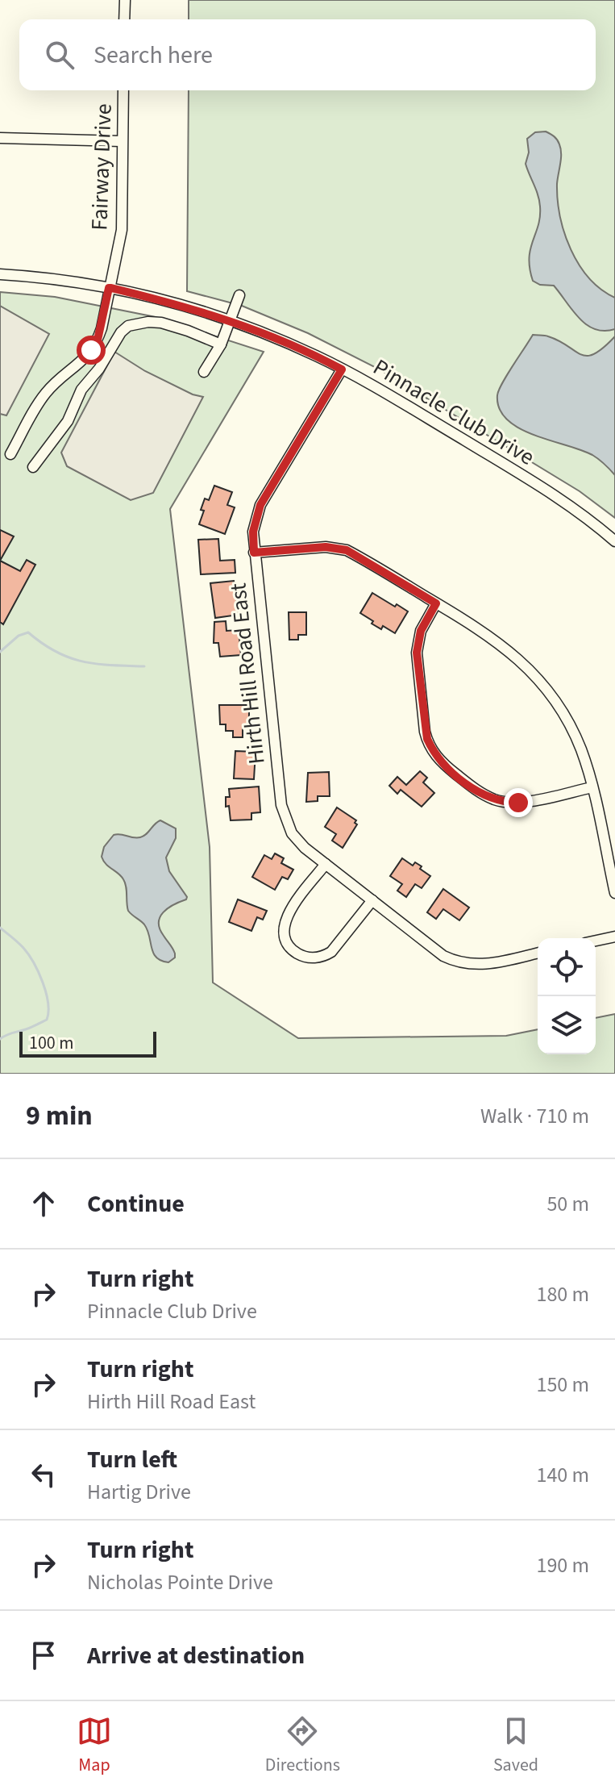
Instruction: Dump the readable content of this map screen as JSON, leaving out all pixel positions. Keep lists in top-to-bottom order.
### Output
{
  "streets": {
    "street": ["Fairway Drive", "Pinnacle Club Drive", "Hirth Hill Road East"]
  },
  "crossings": [
    ["Fairway Drive", "Pinnacle Club Drive"],
    ["Pinnacle Club Drive", "Hirth Hill Road East"]
  ],
  "scale_bar": "100 m",
  "page": {
    "search": "Search here",
    "scale": "100 m",
    "heading": ["9 min", "Walk · 710 m"],
    "list": [
      ["Continue", "50 m"],
      ["Turn right", "Pinnacle Club Drive", "180 m"],
      ["Turn right", "Hirth Hill Road East", "150 m"],
      ["Turn left", "Hartig Drive", "140 m"],
      ["Turn right", "Nicholas Pointe Drive", "190 m"],
      "Arrive at destination"
    ],
    "nav": ["Map", "Directions", "Saved"]
  }
}
